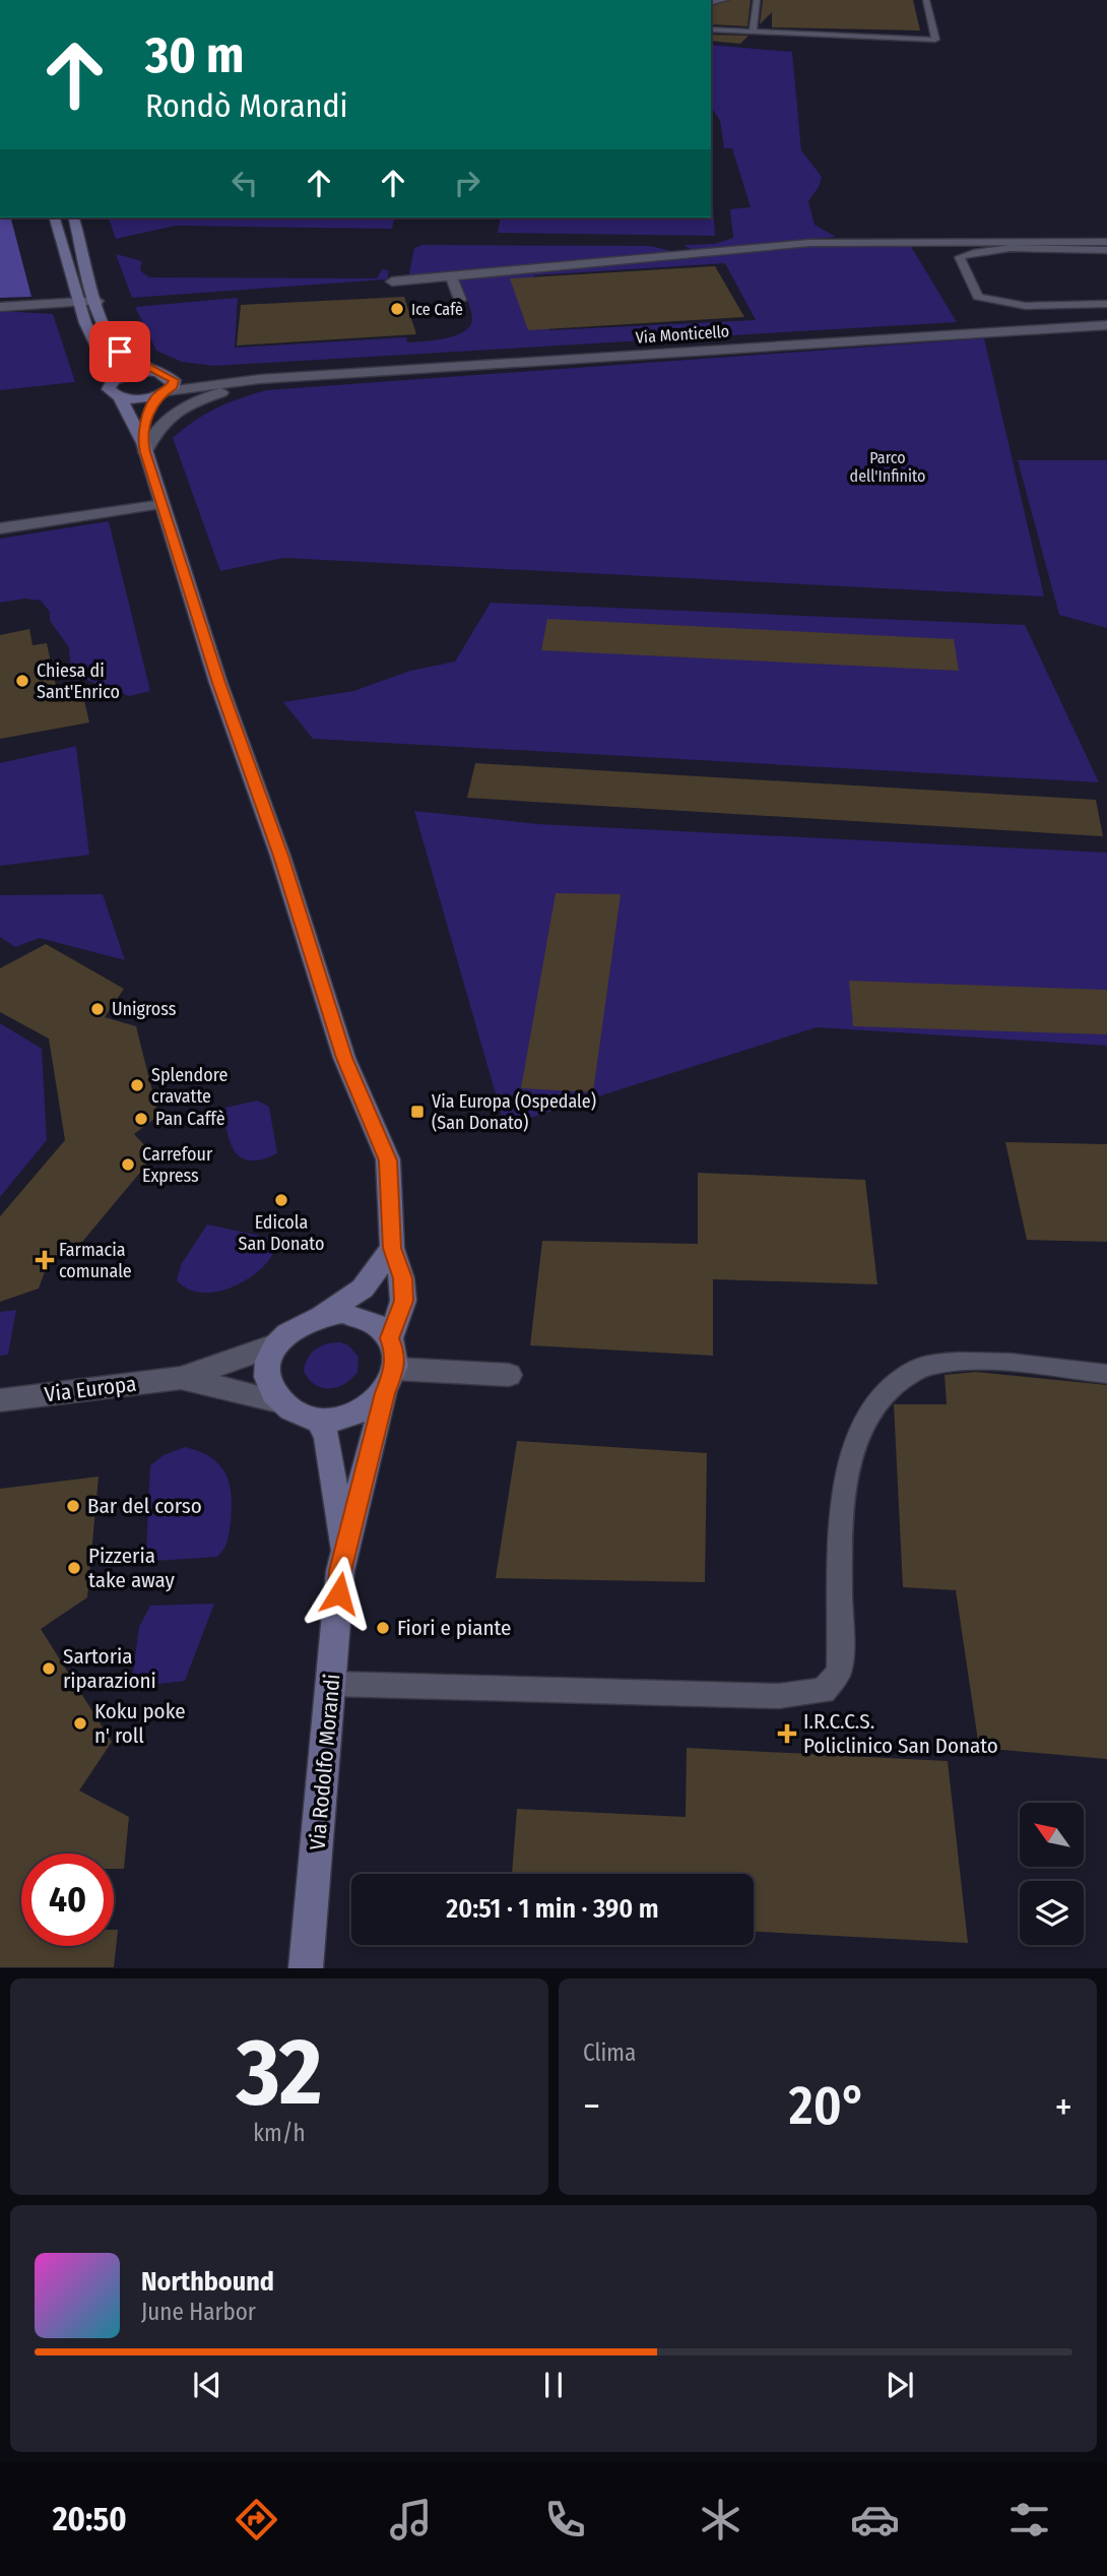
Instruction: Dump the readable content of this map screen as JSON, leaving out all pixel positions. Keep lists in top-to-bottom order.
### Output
{
  "streets": {
    "street": ["Via Monticello", "Via Europa", "Via Rodolfo Morandi"]
  },
  "crossings": [
    ["Via Europa", "Via Rodolfo Morandi"]
  ],
  "parks": ["Parco dell'Infinito"],
  "places": {
    "other": [
      "Ice Cafè",
      "Chiesa di Sant'Enrico",
      "Unigross",
      "Splendore cravatte",
      "Pan Caffè",
      "Carrefour Express",
      "Edicola San Donato",
      "Bar del corso",
      "Pizzeria take away",
      "Fiori e piante",
      "Sartoria riparazioni",
      "Koku poke n' roll"
    ],
    "transit": ["Via Europa (Ospedale) (San Donato)"],
    "health": ["Farmacia comunale", "I.R.C.C.S. Policlinico San Donato"]
  },
  "north": "top left",
  "page": {
    "turn": ["30 m", "Rondò Morandi"],
    "limit": "40",
    "trip": "20:51 · 1 min · 390 m",
    "tile": [
      ["32", "km/h"],
      "Clima"
    ],
    "heat": ["−", "20°", "+"],
    "song": ["Northbound", "June Harbor"],
    "tabs": "20:50"
  }
}
